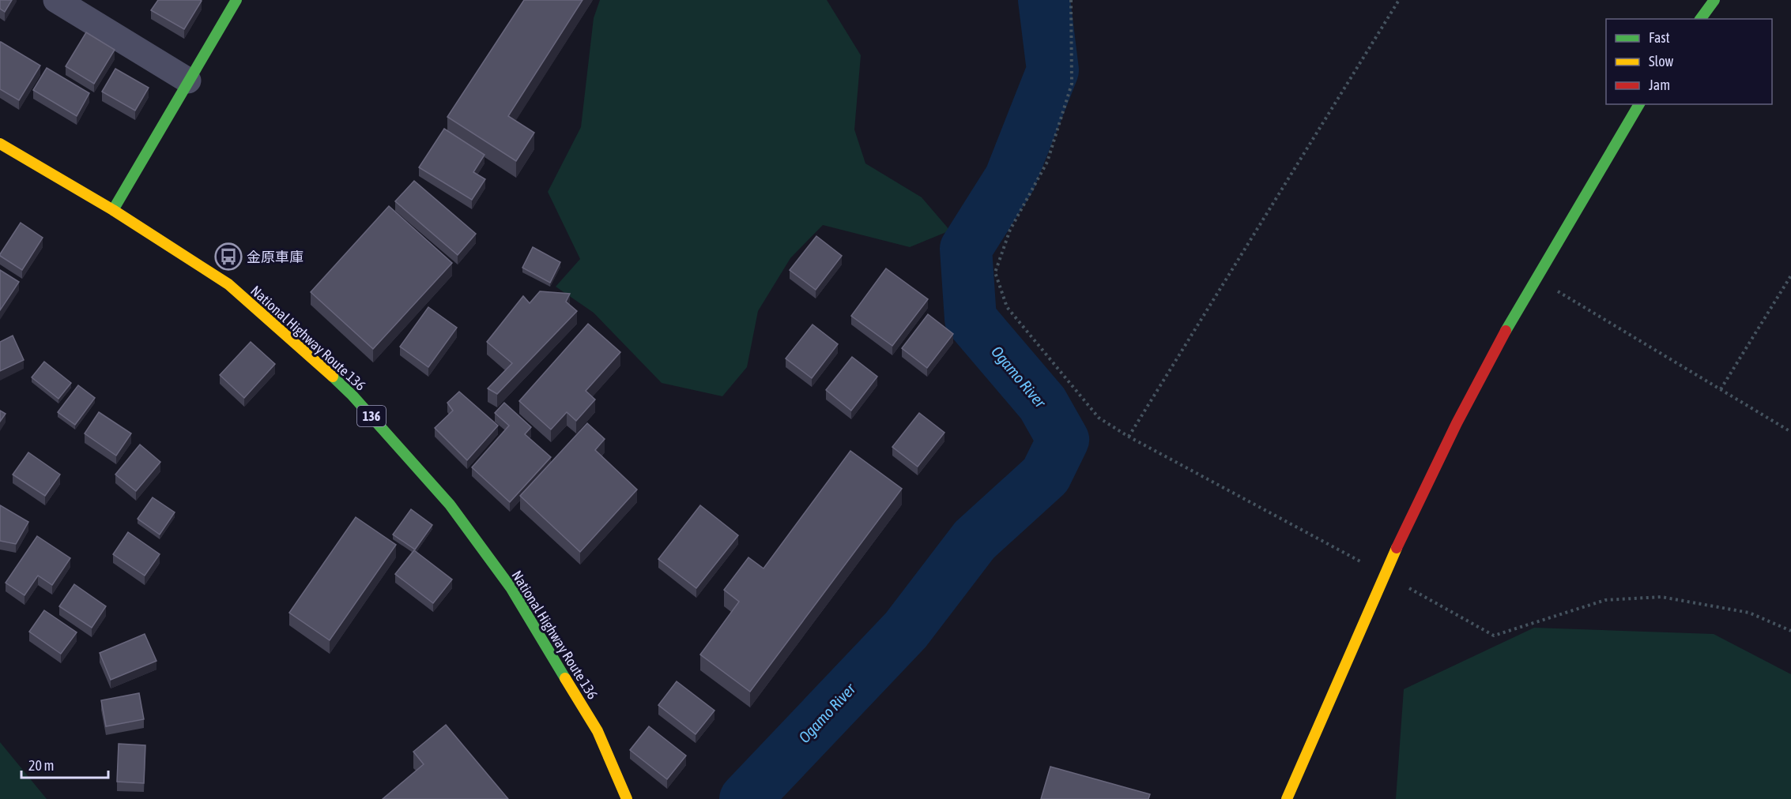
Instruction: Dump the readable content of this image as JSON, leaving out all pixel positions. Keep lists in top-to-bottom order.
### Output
{
  "streets": {
    "main road": ["National Highway Route 136", "136"]
  },
  "water": ["Ogamo River"],
  "places": {
    "bus stop": ["金原車庫"]
  },
  "legend": ["Fast", "Slow", "Jam"],
  "scale_bar": "20 m"
}
